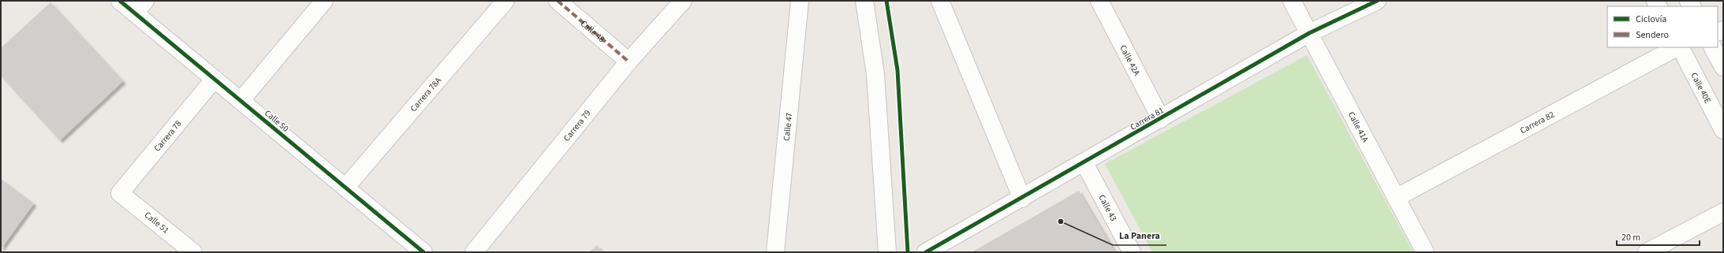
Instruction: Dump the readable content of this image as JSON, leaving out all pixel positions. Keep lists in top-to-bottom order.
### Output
{
  "streets": {
    "street": [
      "Calle 48",
      "Calle 42A",
      "Calle 40E",
      "Carrera 78A",
      "Carrera 81",
      "Calle 50",
      "Carrera 82",
      "Carrera 79",
      "Calle 47",
      "Calle 41A",
      "Carrera 78",
      "Calle 43",
      "Calle 51"
    ]
  },
  "crossings": [
    ["Calle 48", "Carrera 79"],
    ["Calle 42A", "Carrera 81"],
    ["Carrera 78A", "Calle 50"],
    ["Carrera 81", "Calle 41A"],
    ["Carrera 81", "Calle 43"],
    ["Calle 50", "Carrera 78"],
    ["Carrera 82", "Calle 41A"],
    ["Carrera 78", "Calle 51"]
  ],
  "places": ["La Panera"],
  "legend": ["Ciclovía", "Sendero"],
  "scale_bar": "20 m"
}
